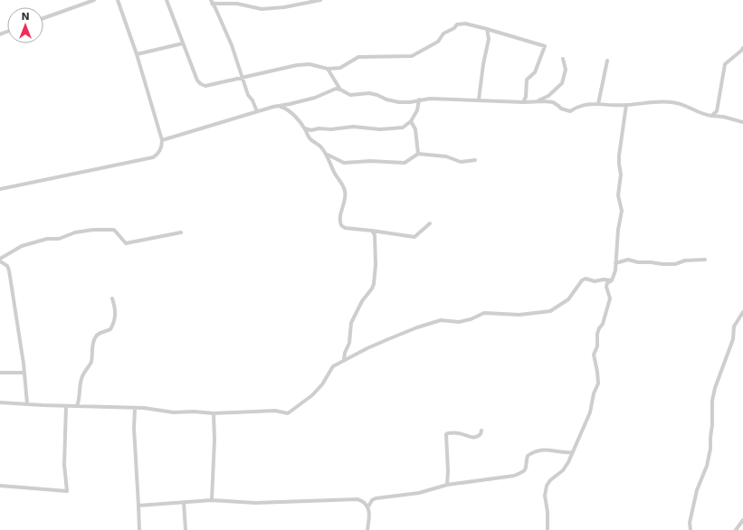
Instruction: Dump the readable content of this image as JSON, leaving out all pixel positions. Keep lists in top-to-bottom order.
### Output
{
  "north": "top"
}
